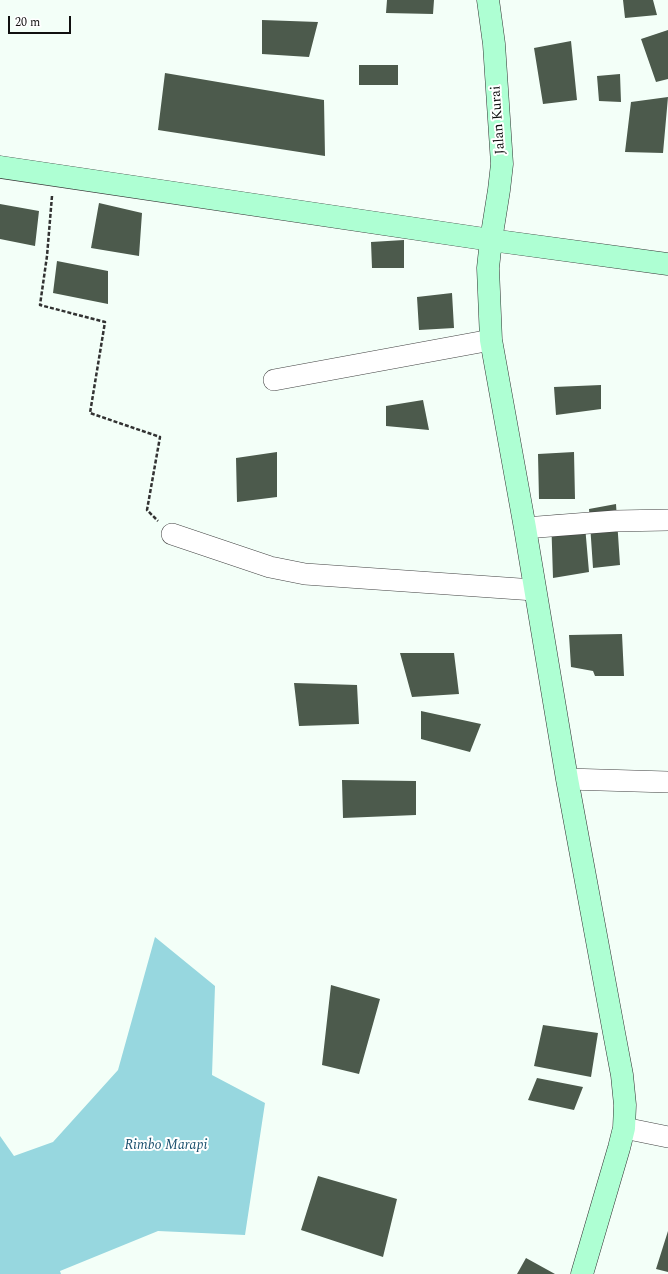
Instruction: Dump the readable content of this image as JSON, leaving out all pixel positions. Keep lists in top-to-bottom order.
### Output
{
  "streets": {
    "street": ["Jalan Kurai"]
  },
  "parks": ["Rimbo Marapi"],
  "scale_bar": "20 m"
}
